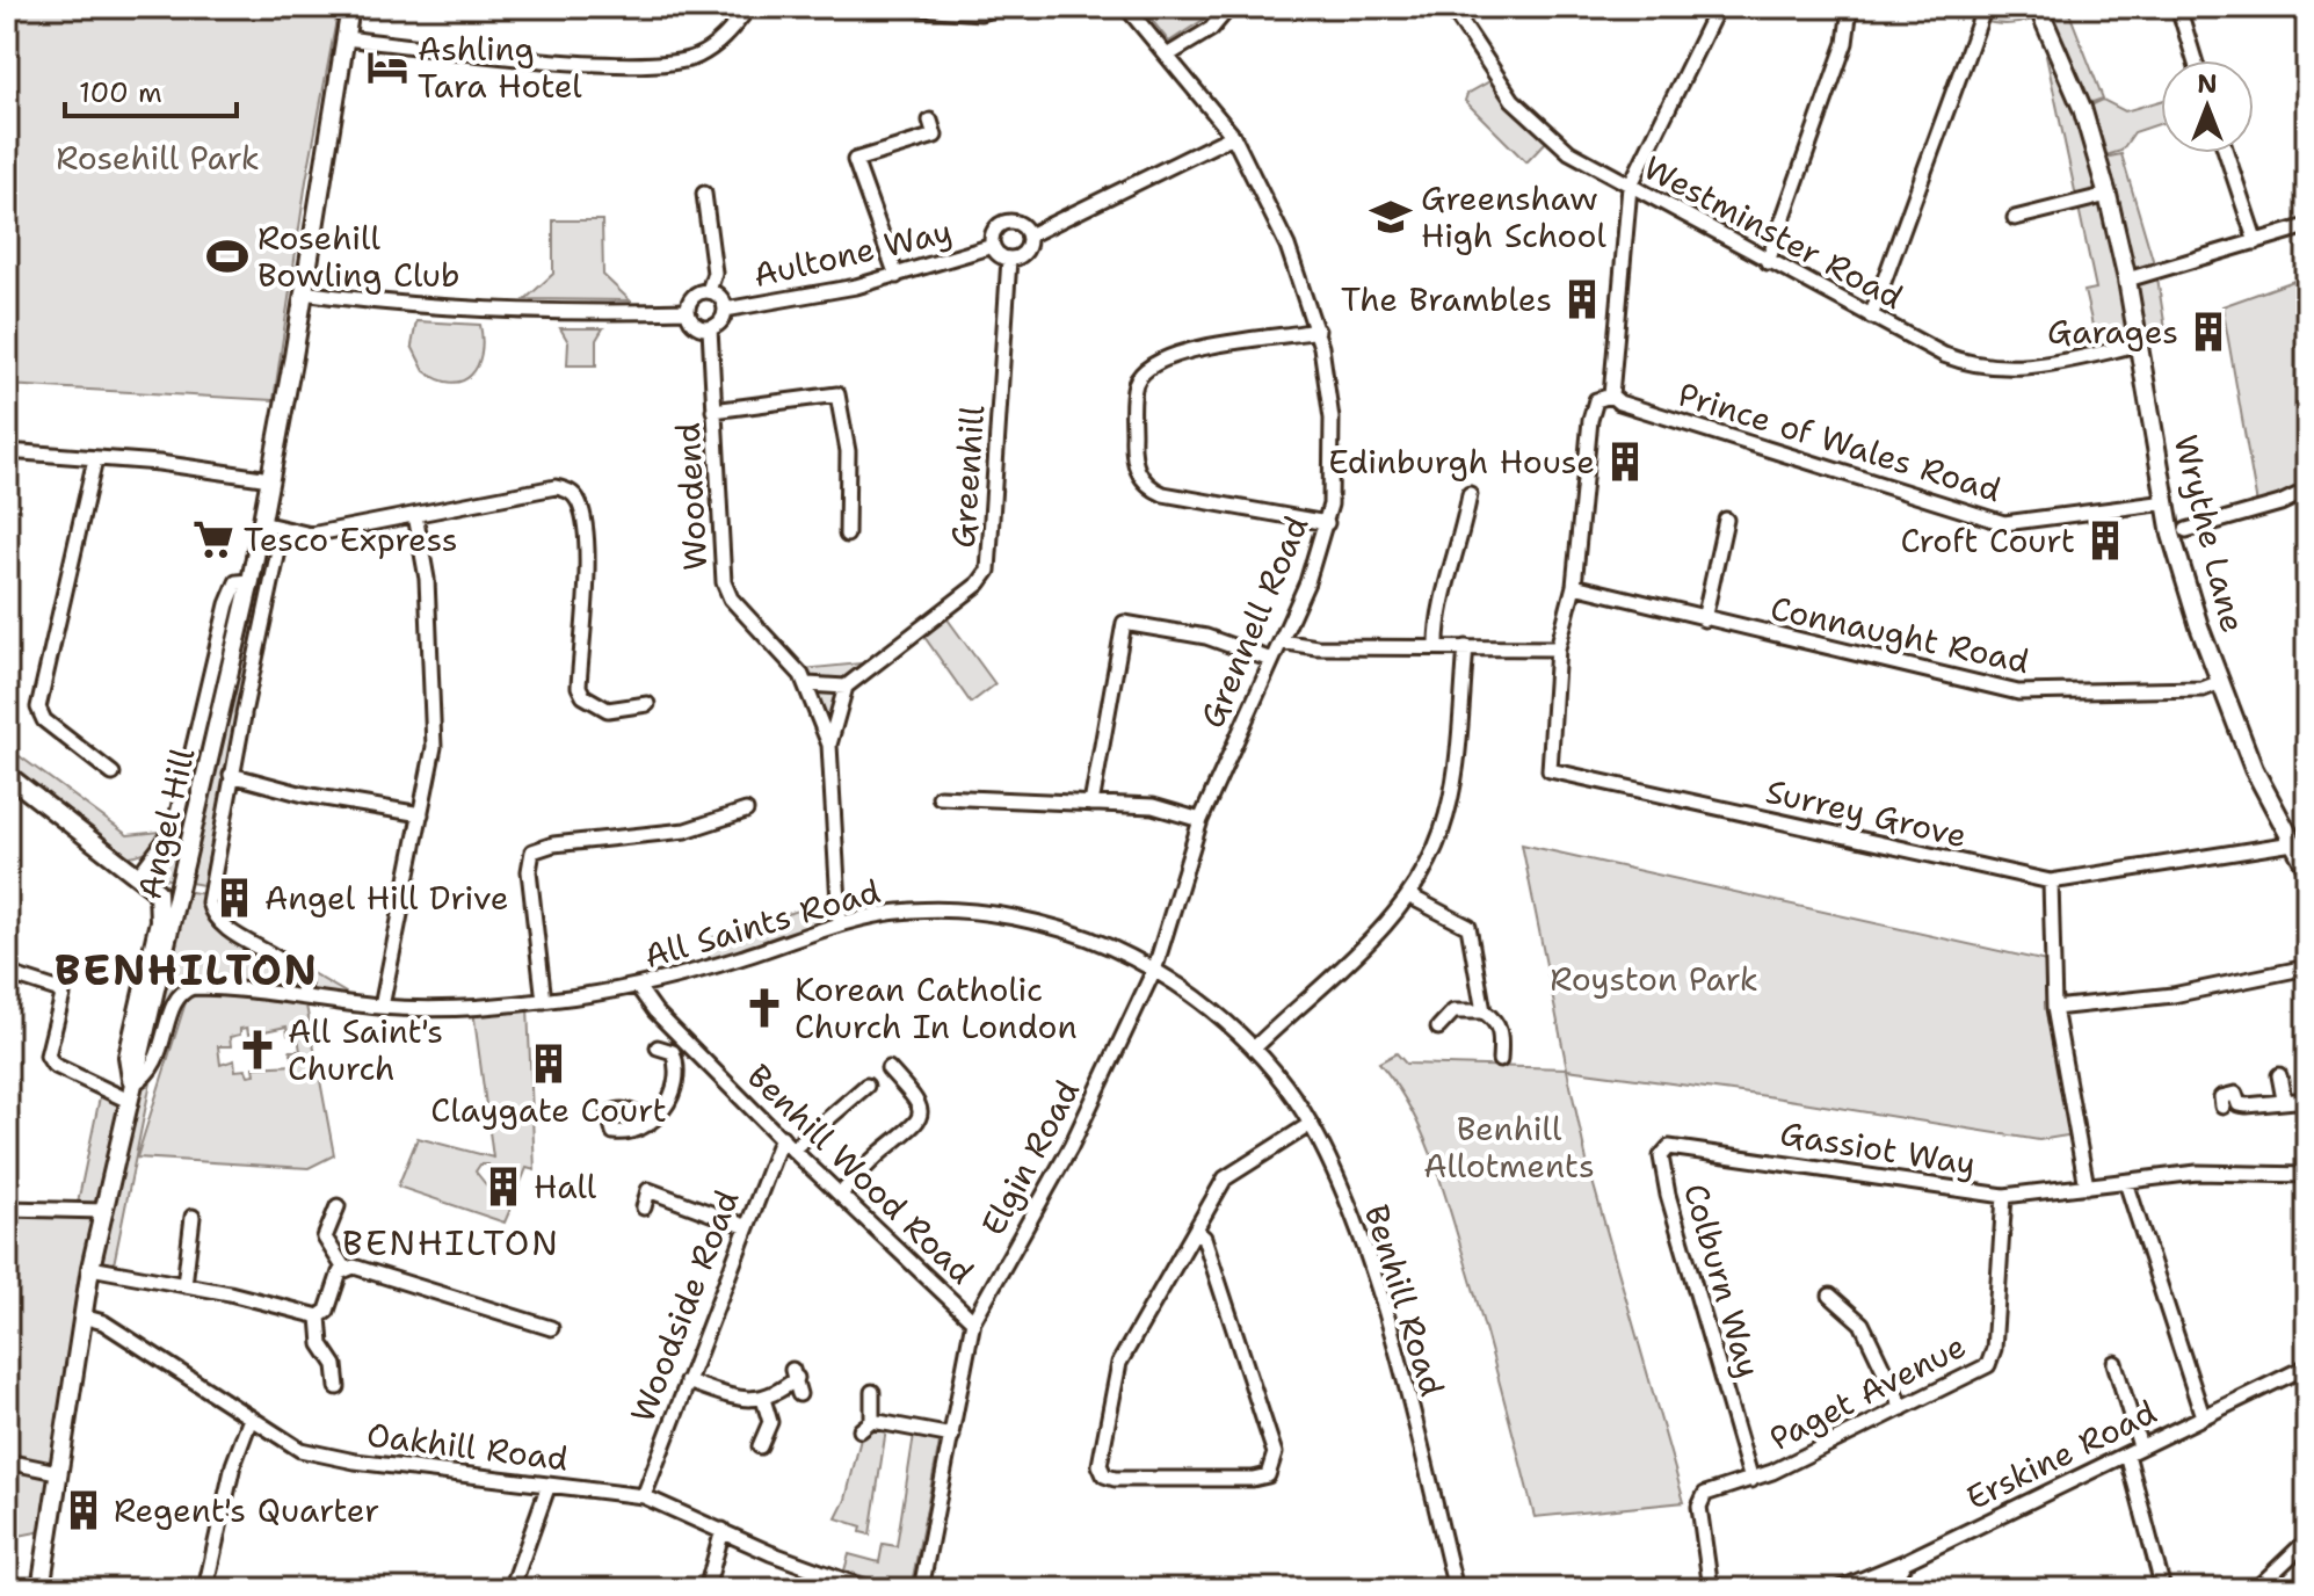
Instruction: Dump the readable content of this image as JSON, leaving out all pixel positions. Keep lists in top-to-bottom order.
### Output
{
  "streets": {
    "main road": ["Wrythe Lane", "Angel Hill"],
    "street": [
      "Westminster Road",
      "Aultone Way",
      "Prince of Wales Road",
      "Greenhill",
      "Woodend",
      "Grennell Road",
      "Connaught Road",
      "Surrey Grove",
      "All Saints Road",
      "Gassiot Way",
      "Elgin Road",
      "Benhill Wood Road",
      "Colburn Way",
      "Benhill Road",
      "Woodside Road",
      "Paget Avenue",
      "Oakhill Road",
      "Erskine Road"
    ]
  },
  "crossings": [
    ["Westminster Road", "Wrythe Lane"],
    ["Aultone Way", "Greenhill"],
    ["Aultone Way", "Woodend"],
    ["Aultone Way", "Grennell Road"],
    ["Prince of Wales Road", "Wrythe Lane"],
    ["Greenhill", "Woodend"],
    ["Woodend", "All Saints Road"],
    ["Wrythe Lane", "Connaught Road"],
    ["Wrythe Lane", "Surrey Grove"],
    ["Grennell Road", "All Saints Road"],
    ["Grennell Road", "Elgin Road"],
    ["Angel Hill", "All Saints Road"],
    ["All Saints Road", "Elgin Road"],
    ["All Saints Road", "Benhill Wood Road"],
    ["All Saints Road", "Benhill Road"],
    ["Gassiot Way", "Colburn Way"],
    ["Gassiot Way", "Paget Avenue"],
    ["Elgin Road", "Benhill Wood Road"],
    ["Benhill Wood Road", "Woodside Road"],
    ["Colburn Way", "Paget Avenue"],
    ["Woodside Road", "Oakhill Road"]
  ],
  "districts": ["BENHILTON", "BENHILTON"],
  "parks": ["Rosehill Park", "Royston Park", "Benhill Allotments"],
  "places": {
    "hotel": ["Ashling Tara Hotel"],
    "school or university": ["Greenshaw High School"],
    "sports": ["Rosehill Bowling Club"],
    "building": [
      "The Brambles",
      "Garages",
      "Edinburgh House",
      "Croft Court",
      "Angel Hill Drive",
      "Claygate Court",
      "Hall",
      "Regent's Quarter"
    ],
    "supermarket": ["Tesco Express"],
    "church": ["Korean Catholic Church In London", "All Saint's Church"]
  },
  "scale_bar": "100 m",
  "north": "top"
}
